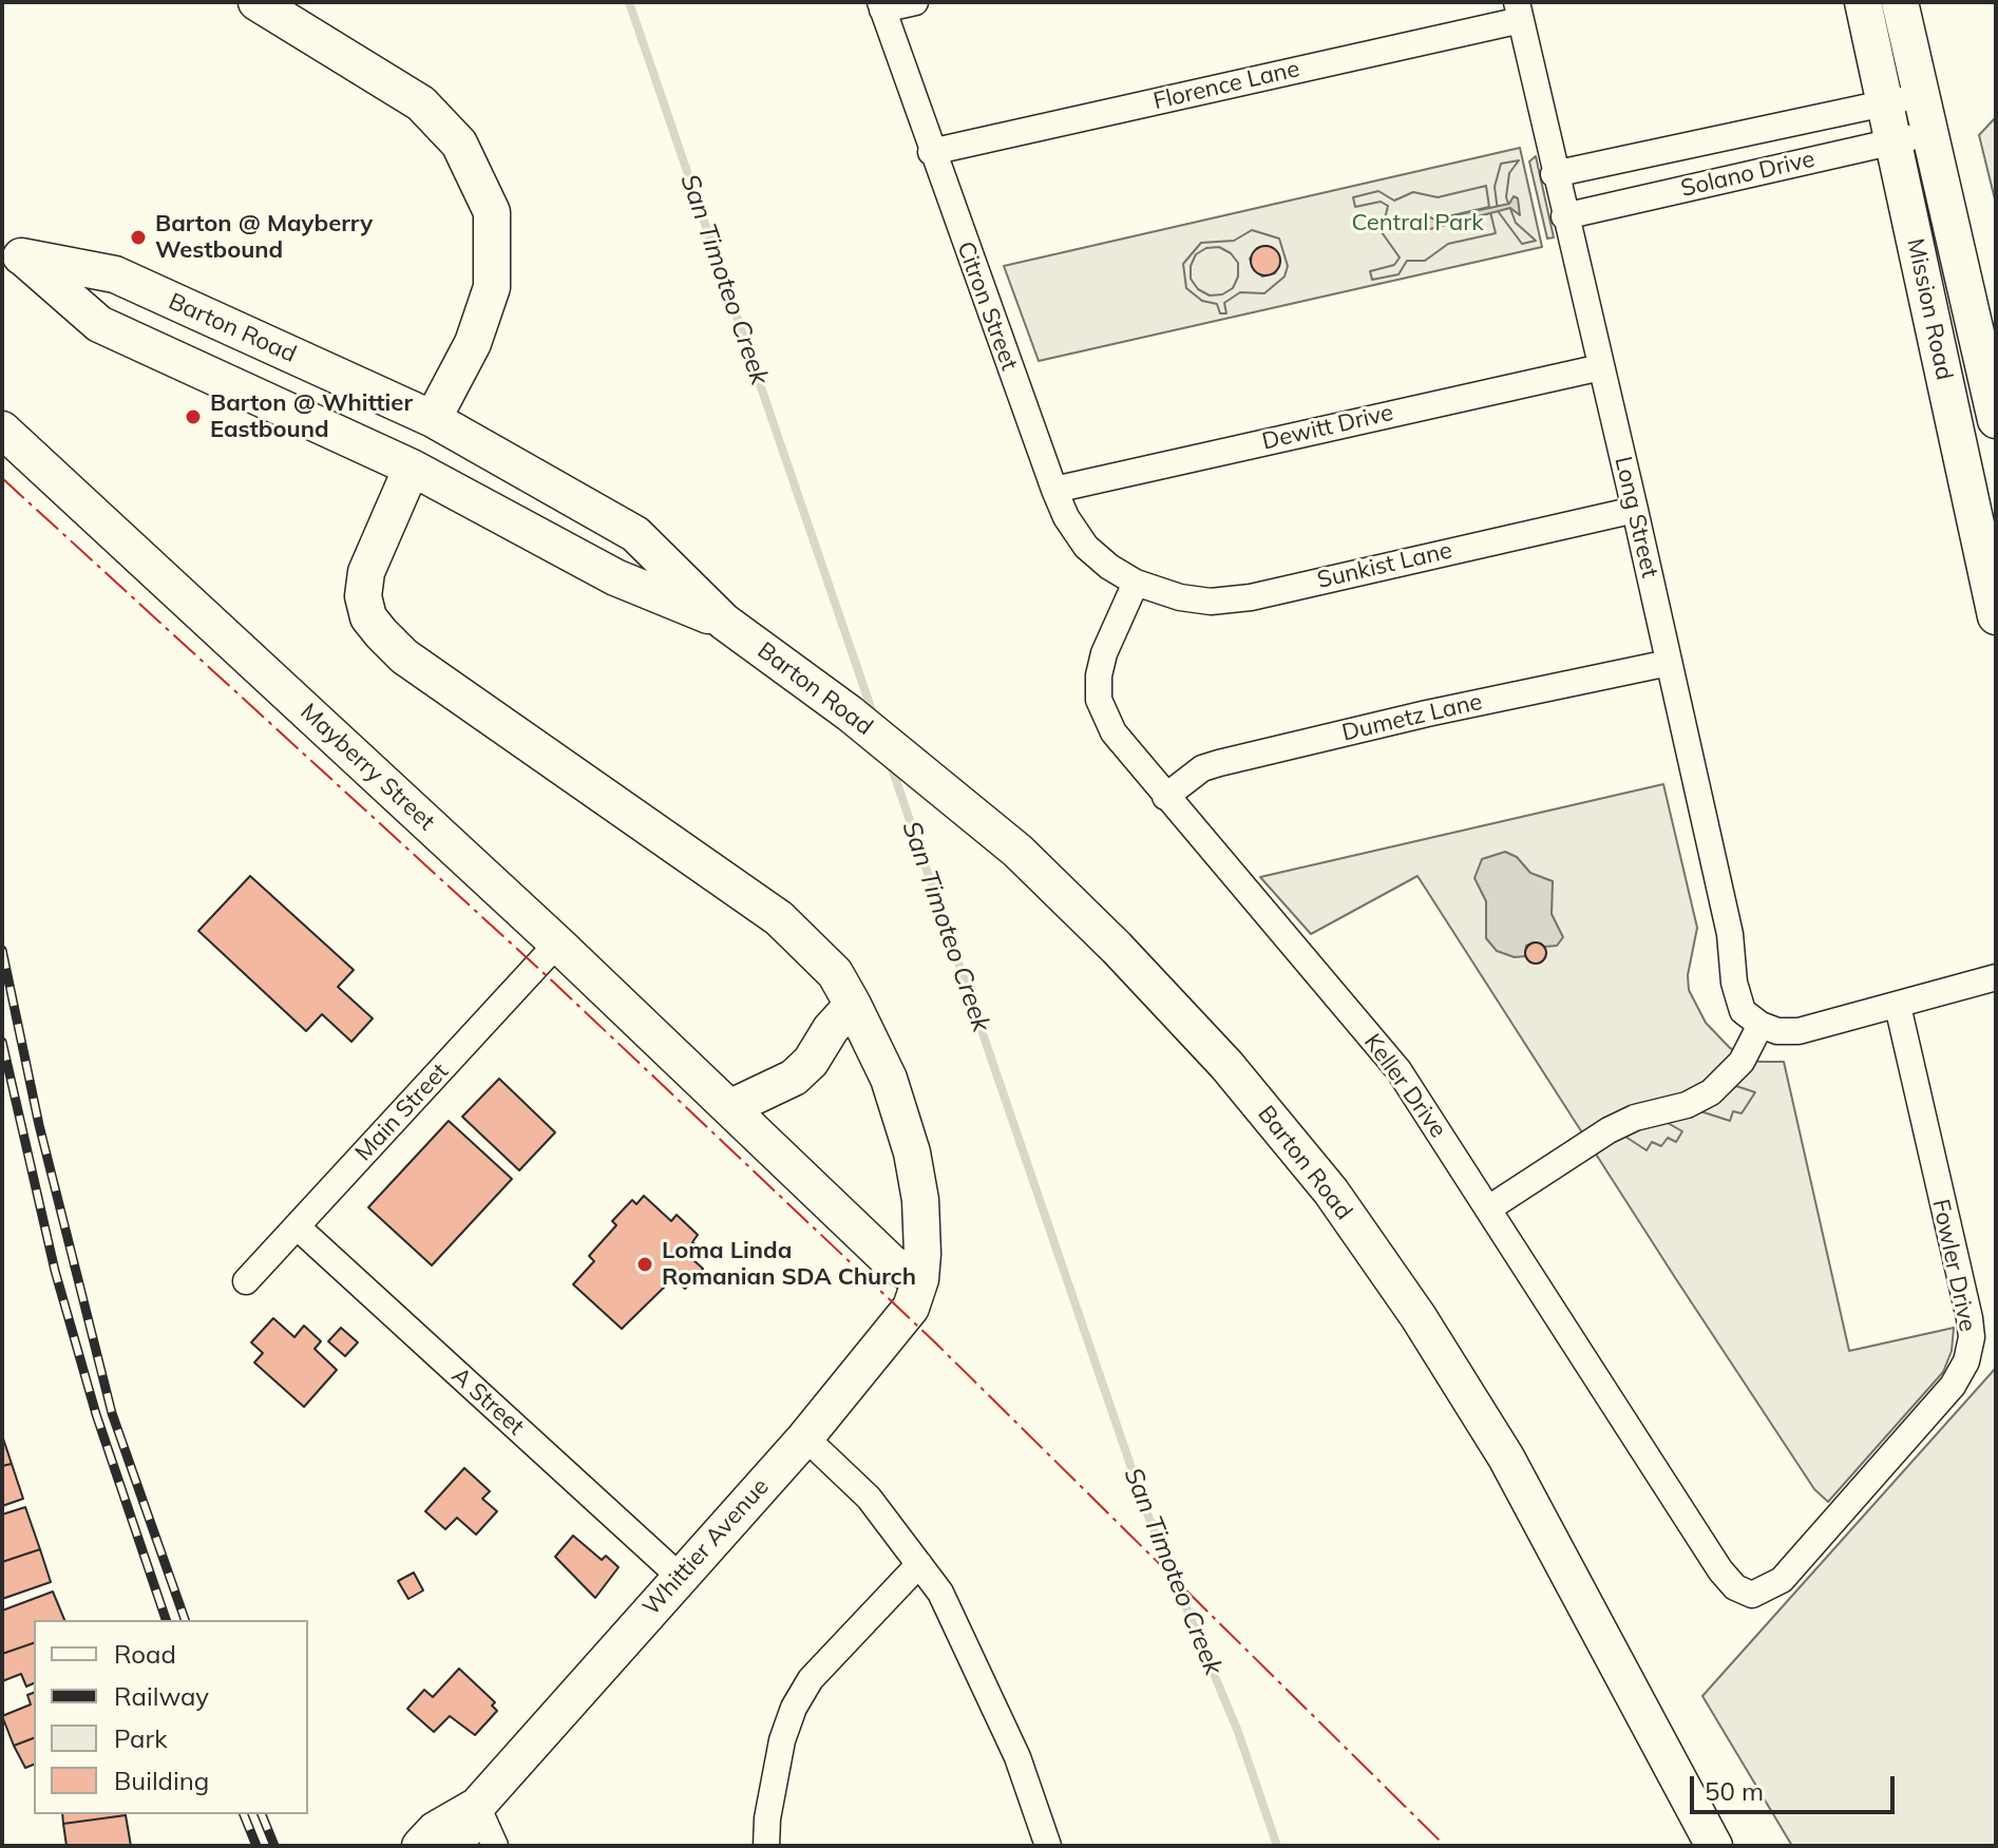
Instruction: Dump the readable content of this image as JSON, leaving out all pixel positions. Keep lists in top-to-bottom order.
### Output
{
  "streets": {
    "street": [
      "Florence Lane",
      "Solano Drive",
      "Citron Street",
      "Mission Road",
      "Barton Road",
      "Dewitt Drive",
      "Long Street",
      "Sunkist Lane",
      "Dumetz Lane",
      "Mayberry Street",
      "Keller Drive",
      "Main Street",
      "Fowler Drive",
      "A Street",
      "Whittier Avenue"
    ]
  },
  "crossings": [
    ["Florence Lane", "Citron Street"],
    ["Florence Lane", "Long Street"],
    ["Solano Drive", "Mission Road"],
    ["Solano Drive", "Long Street"],
    ["Citron Street", "Dewitt Drive"],
    ["Citron Street", "Sunkist Lane"],
    ["Citron Street", "Keller Drive"],
    ["Dewitt Drive", "Long Street"],
    ["Long Street", "Sunkist Lane"],
    ["Long Street", "Dumetz Lane"],
    ["Sunkist Lane", "Keller Drive"],
    ["Dumetz Lane", "Keller Drive"],
    ["Mayberry Street", "Main Street"],
    ["Mayberry Street", "Whittier Avenue"],
    ["Keller Drive", "Fowler Drive"],
    ["Main Street", "A Street"],
    ["A Street", "Whittier Avenue"]
  ],
  "water": ["San Timoteo Creek"],
  "parks": ["Central Park"],
  "places": ["Barton @ Mayberry Westbound", "Barton @ Whittier Eastbound", "Loma Linda Romanian SDA Church"],
  "legend": [
    "Road",
    "Railway",
    "Park",
    "Building"
  ],
  "scale_bar": "50 m"
}
